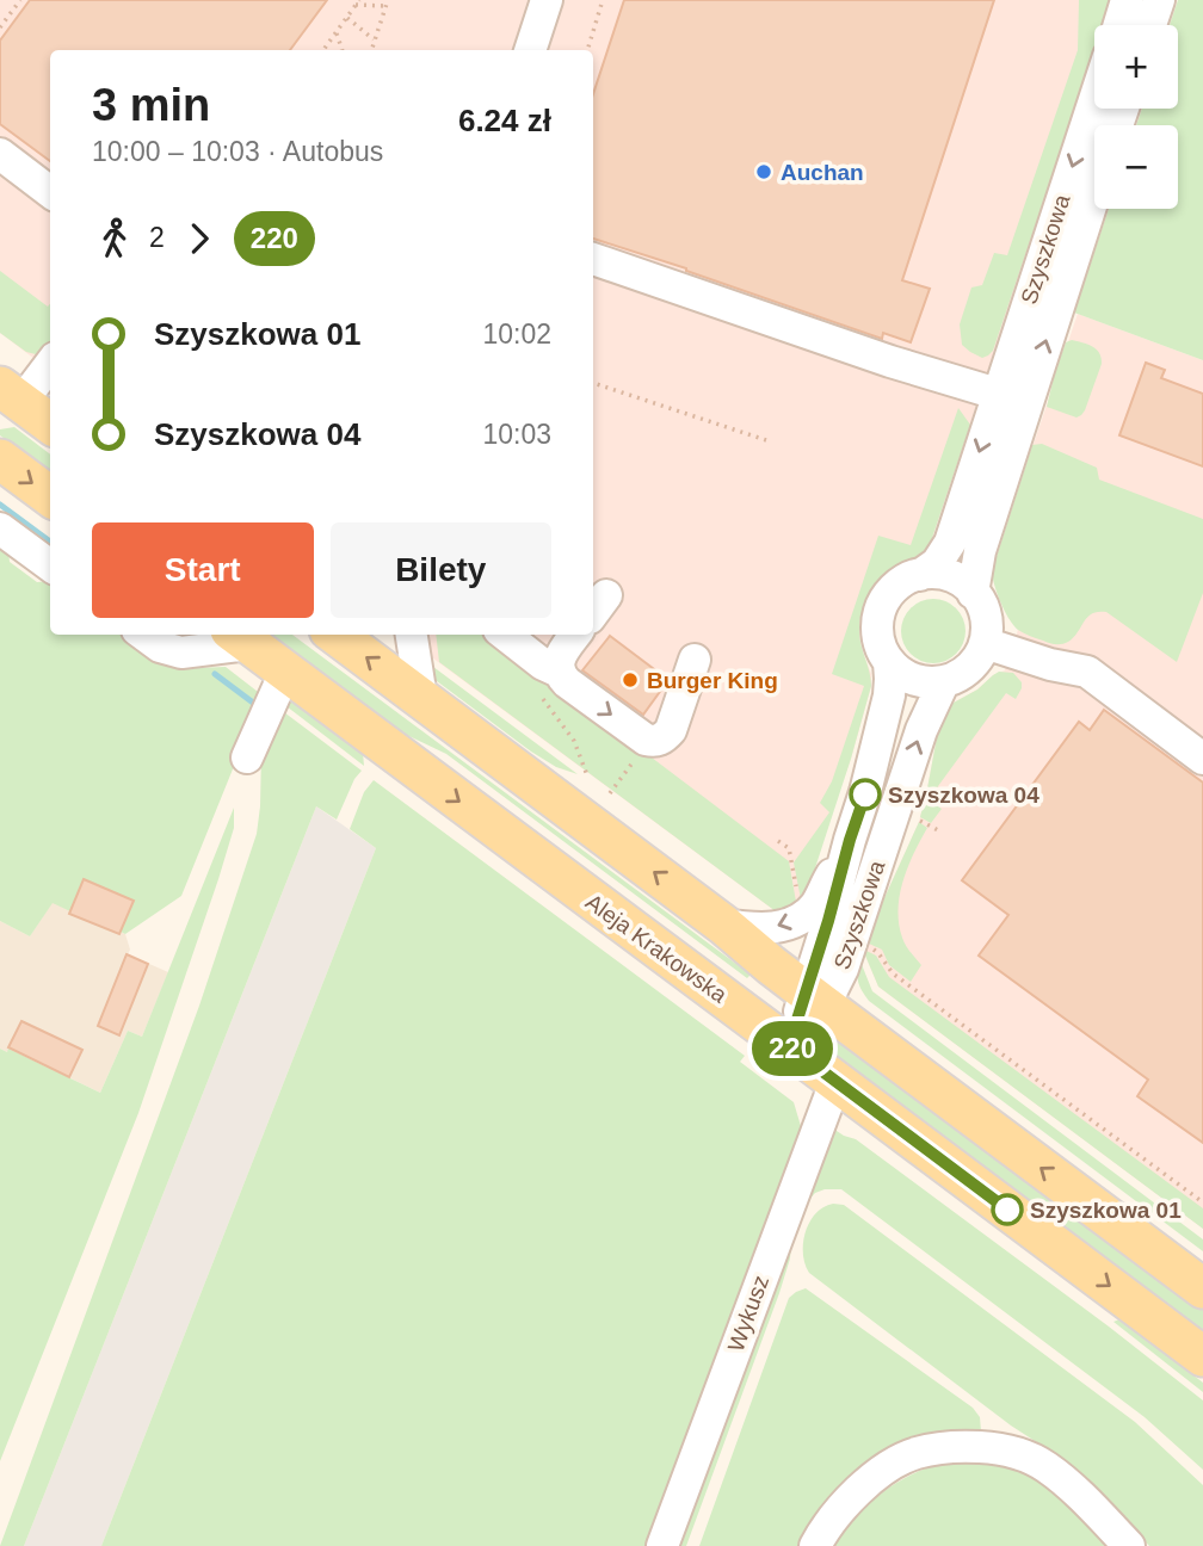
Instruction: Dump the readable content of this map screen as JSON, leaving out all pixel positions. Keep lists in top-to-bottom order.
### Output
{
  "streets": {
    "main road": ["Aleja Krakowska"],
    "street": ["Szyszkowa", "Wykusz"]
  },
  "crossings": [
    ["Szyszkowa", "Aleja Krakowska"],
    ["Aleja Krakowska", "Wykusz"]
  ],
  "places": [
    "Auchan",
    "Burger King",
    "Szyszkowa 04",
    "Szyszkowa 01"
  ],
  "lines": ["bus line 220"],
  "page": {
    "on_map": "220",
    "map_buttons": ["+", "−"],
    "heading": ["3 min", "10:00 – 10:03 · Autobus", "6.24 zł"],
    "legs": ["2", "220"],
    "list": [
      {
        "name": "Szyszkowa 01",
        "value": "10:02"
      },
      {
        "name": "Szyszkowa 04",
        "value": "10:03"
      }
    ],
    "buttons": ["Start", "Bilety"]
  }
}
